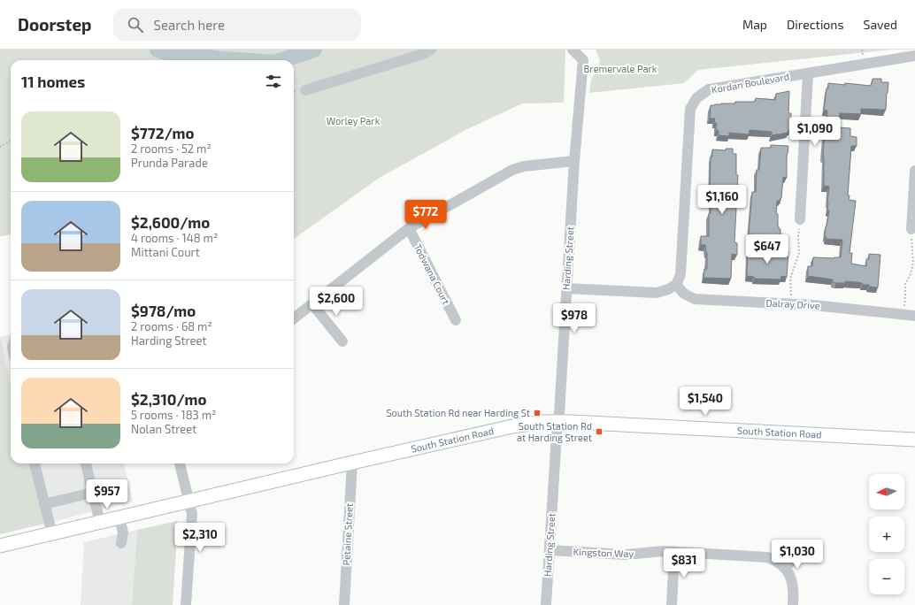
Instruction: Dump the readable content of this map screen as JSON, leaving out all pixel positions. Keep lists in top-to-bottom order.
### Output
{
  "streets": {
    "main road": ["South Station Road"],
    "street": [
      "Kordan Boulevard",
      "Harding Street",
      "Todwana Court",
      "Dalray Drive",
      "Petaine Street",
      "Kingston Way"
    ]
  },
  "crossings": [
    ["Kordan Boulevard", "Dalray Drive"],
    ["Harding Street", "South Station Road"],
    ["Harding Street", "Kingston Way"],
    ["South Station Road", "Petaine Street"]
  ],
  "parks": ["Bremervale Park", "Worley Park"],
  "places": {
    "transit": ["South Station Rd near Harding St", "South Station Rd at Harding Street"]
  },
  "north": "left",
  "page": {
    "header": "Doorstep",
    "search": "Search here",
    "nav": ["Map", "Directions", "Saved"],
    "heading": "11 homes",
    "list": [
      {
        "name": "$772/mo",
        "note": "2 rooms · 52 m² · Prunda Parade"
      },
      {
        "name": "$2,600/mo",
        "note": "4 rooms · 148 m² · Mittani Court"
      },
      {
        "name": "$978/mo",
        "note": "2 rooms · 68 m² · Harding Street"
      },
      {
        "name": "$2,310/mo",
        "note": "5 rooms · 183 m² · Nolan Street"
      }
    ],
    "price": [
      "$1,090",
      "$1,160",
      "$772",
      "$647",
      "$2,600",
      "$978",
      "$1,540",
      "$957",
      "$2,310",
      "$1,030",
      "$831"
    ],
    "map_buttons": ["+", "−"]
  }
}
